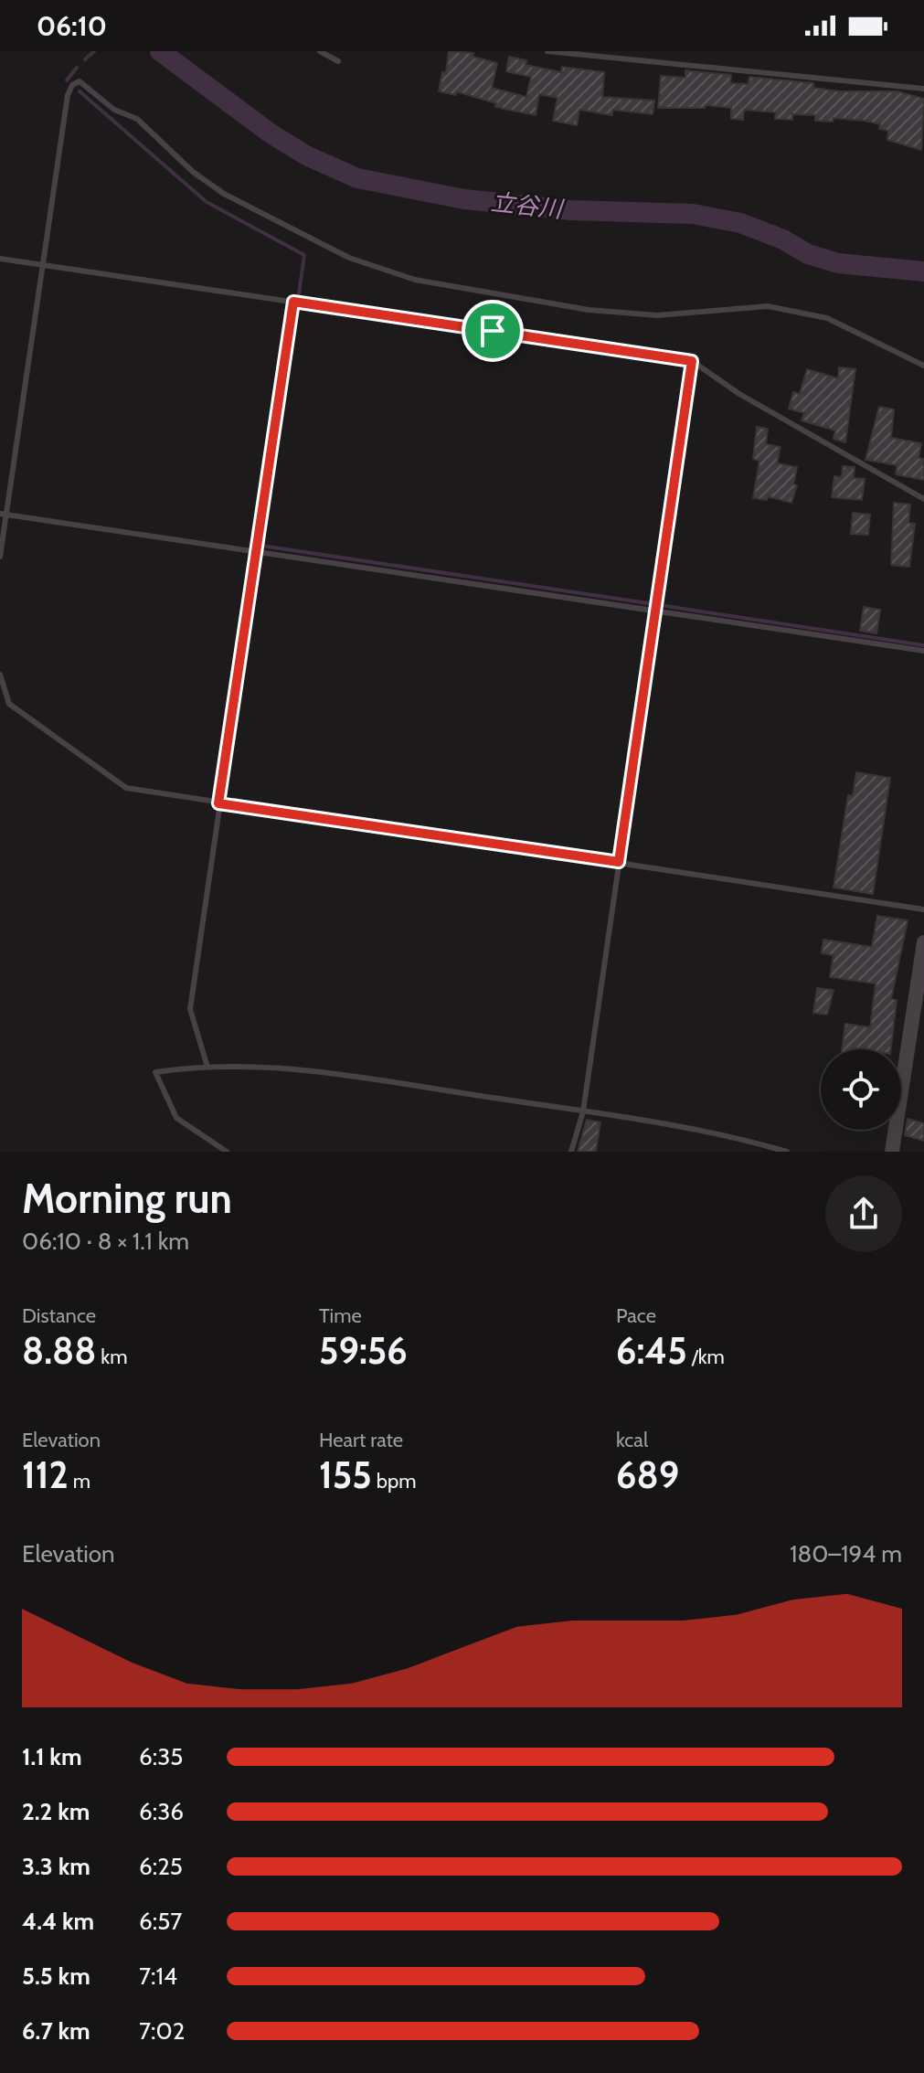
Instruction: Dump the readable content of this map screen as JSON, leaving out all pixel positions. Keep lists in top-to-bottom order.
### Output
{
  "water": ["立谷川"],
  "page": {
    "status": "06:10",
    "heading": ["Morning run", "06:10 · 8 × 1.1 km"],
    "stats": [
      ["Distance", "8.88 km"],
      ["Time", "59:56"],
      ["Pace", "6:45 /km"],
      ["Elevation", "112 m"],
      ["Heart rate", "155 bpm"],
      ["kcal", "689"]
    ],
    "chart": ["Elevation", "180–194 m"],
    "list": [
      {
        "name": "1.1 km",
        "note": "6:35"
      },
      {
        "name": "2.2 km",
        "note": "6:36"
      },
      {
        "name": "3.3 km",
        "note": "6:25"
      },
      {
        "name": "4.4 km",
        "note": "6:57"
      },
      {
        "name": "5.5 km",
        "note": "7:14"
      },
      {
        "name": "6.7 km",
        "note": "7:02"
      }
    ]
  }
}
